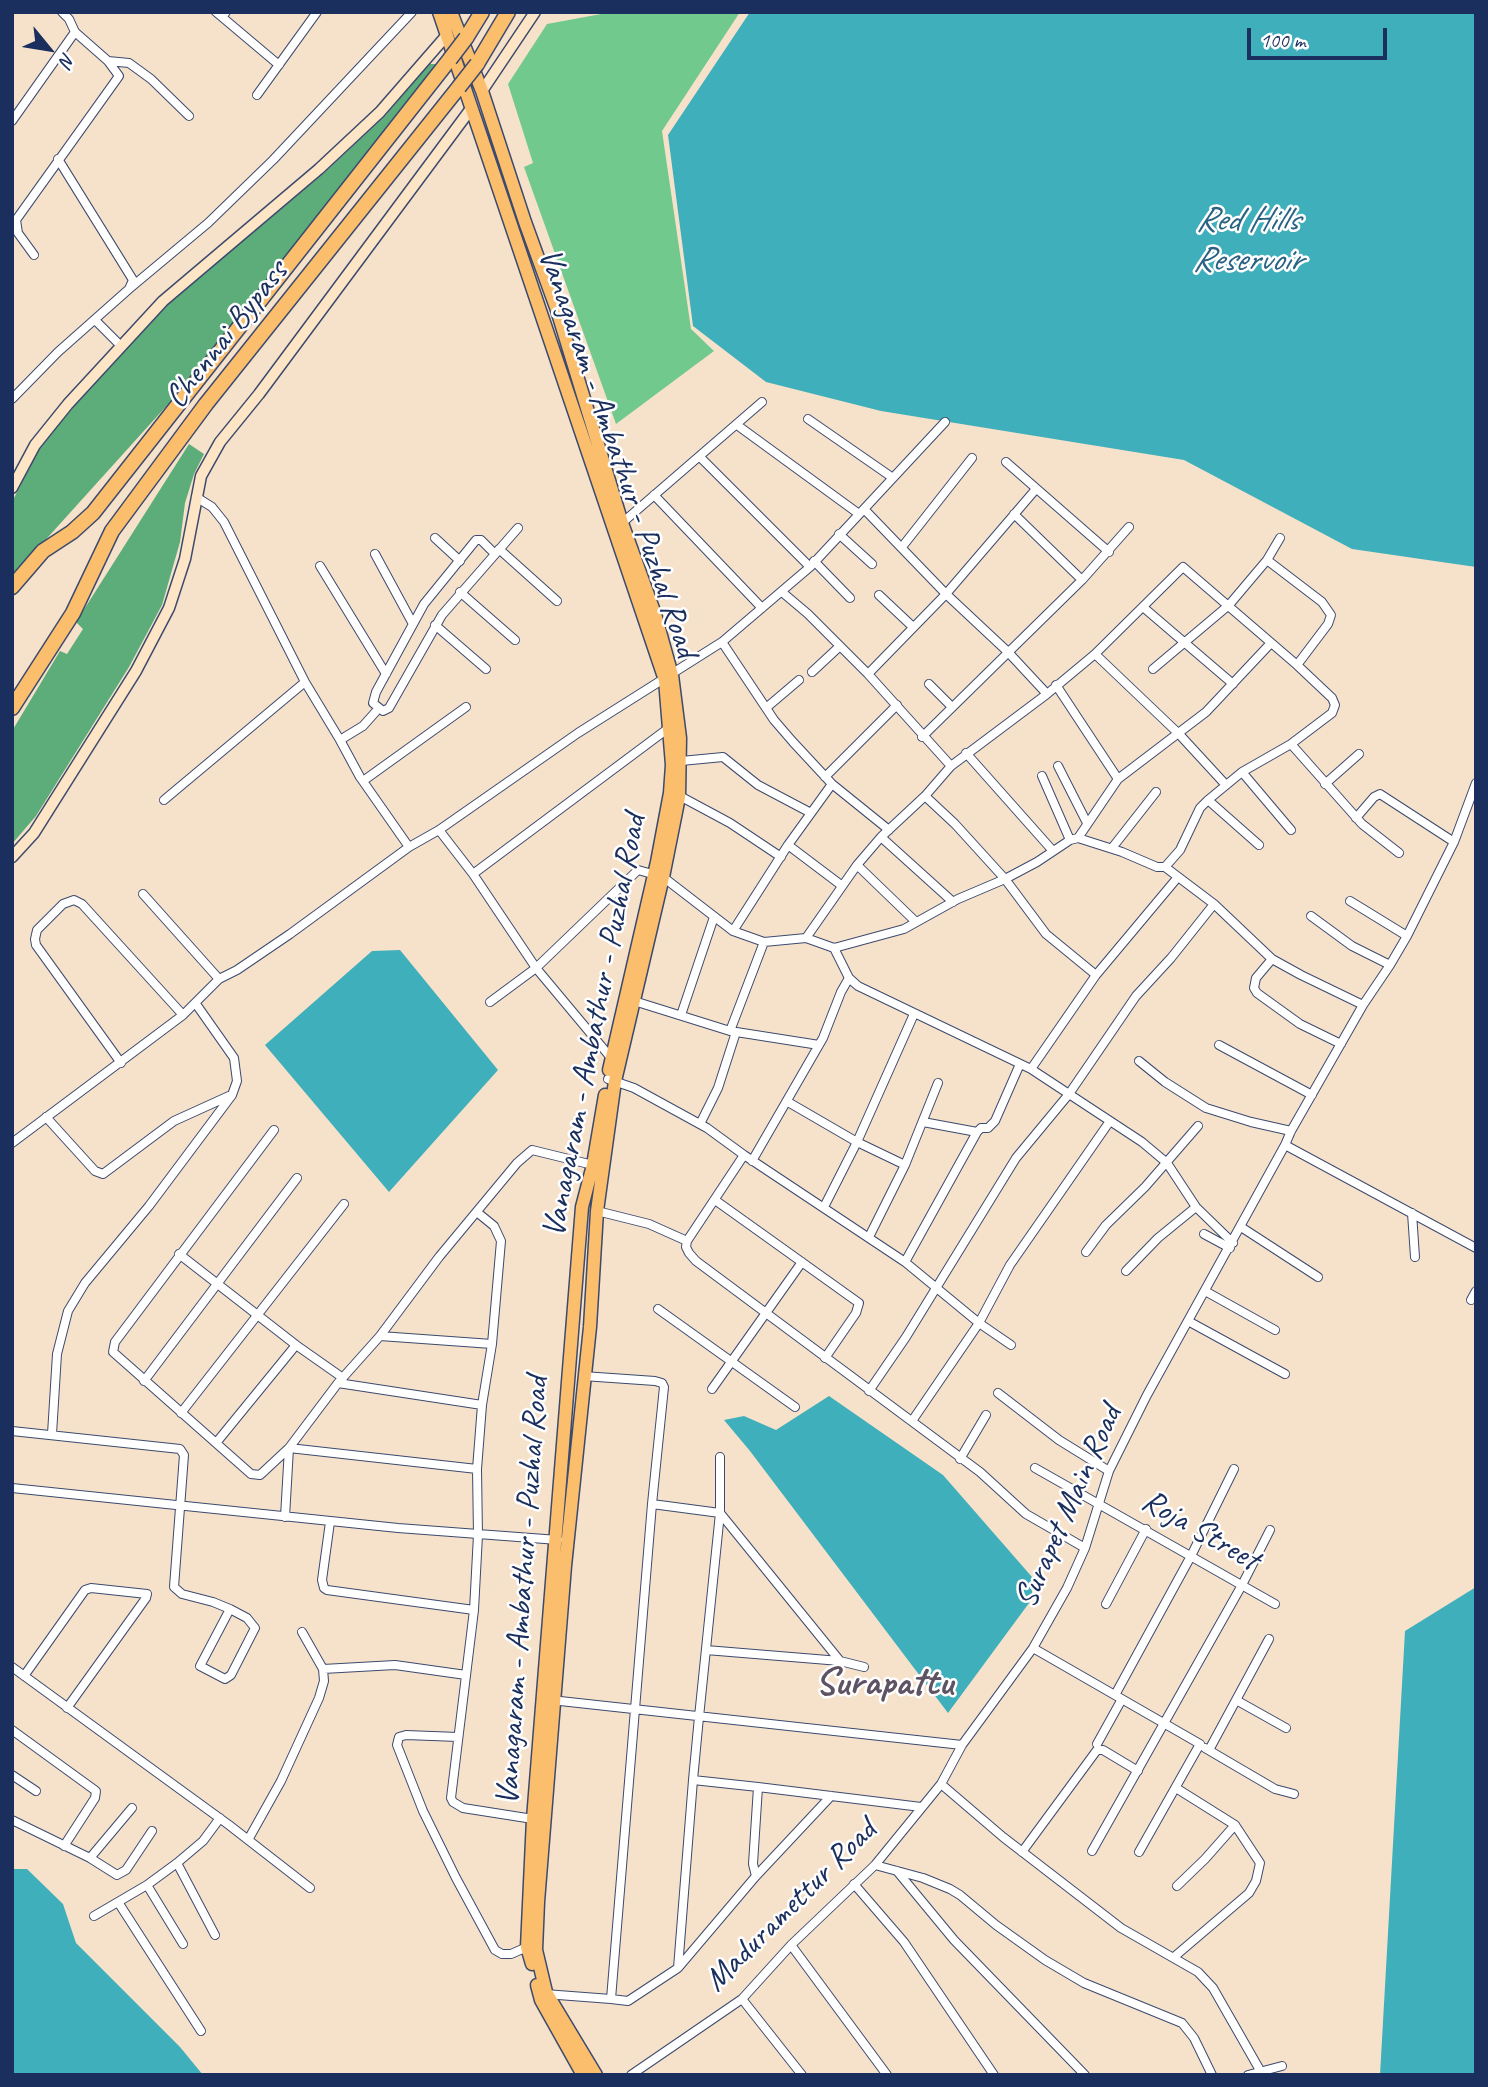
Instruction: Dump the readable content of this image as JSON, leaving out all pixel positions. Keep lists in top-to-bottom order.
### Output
{
  "streets": {
    "highway": ["Chennai Bypass"],
    "main road": ["Vanagaram - Ambathur - Puzhal Road"],
    "street": ["Surapet Main Road", "Roja Street", "Maduramettur Road"]
  },
  "crossings": [
    ["Surapet Main Road", "Roja Street"],
    ["Surapet Main Road", "Maduramettur Road"]
  ],
  "districts": ["Surapattu"],
  "water": ["Red Hills Reservoir"],
  "scale_bar": "100 m",
  "north": "bottom right"
}
